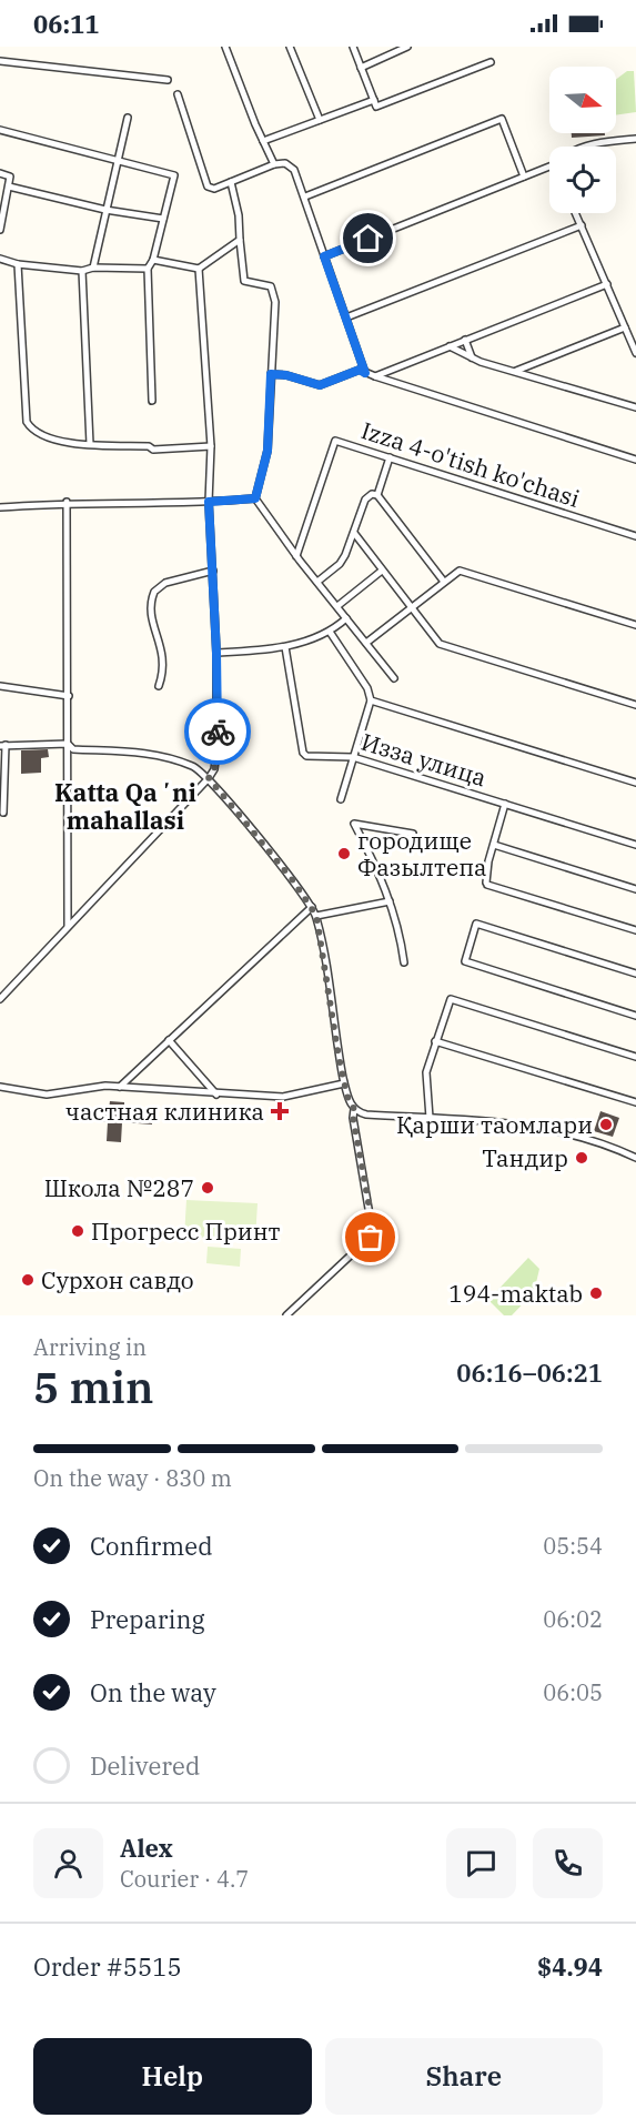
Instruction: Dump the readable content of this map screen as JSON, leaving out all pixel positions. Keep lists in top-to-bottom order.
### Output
{
  "streets": {
    "street": ["Izza 4-o'tish ko'chasi", "Изза улица"]
  },
  "districts": ["Katta Qaʼni mahallasi"],
  "places": {
    "other": [
      "городище Фазылтепа",
      "Қарши таомлари",
      "Тандир",
      "Школа №287",
      "Прогресс Принт",
      "Сурхон савдо",
      "194-maktab"
    ],
    "health": ["частная клиника"]
  },
  "north": "right",
  "page": {
    "status": "06:11",
    "heading": ["5 min", "Arriving in", "06:16–06:21"],
    "panel": [
      "Alex",
      "Courier · 4.7",
      "Order #5515",
      "$4.94"
    ],
    "bar": "On the way · 830 m",
    "list": [
      ["Confirmed", "05:54"],
      ["Preparing", "06:02"],
      ["On the way", "06:05"],
      "Delivered"
    ],
    "buttons": ["Help", "Share"]
  }
}
